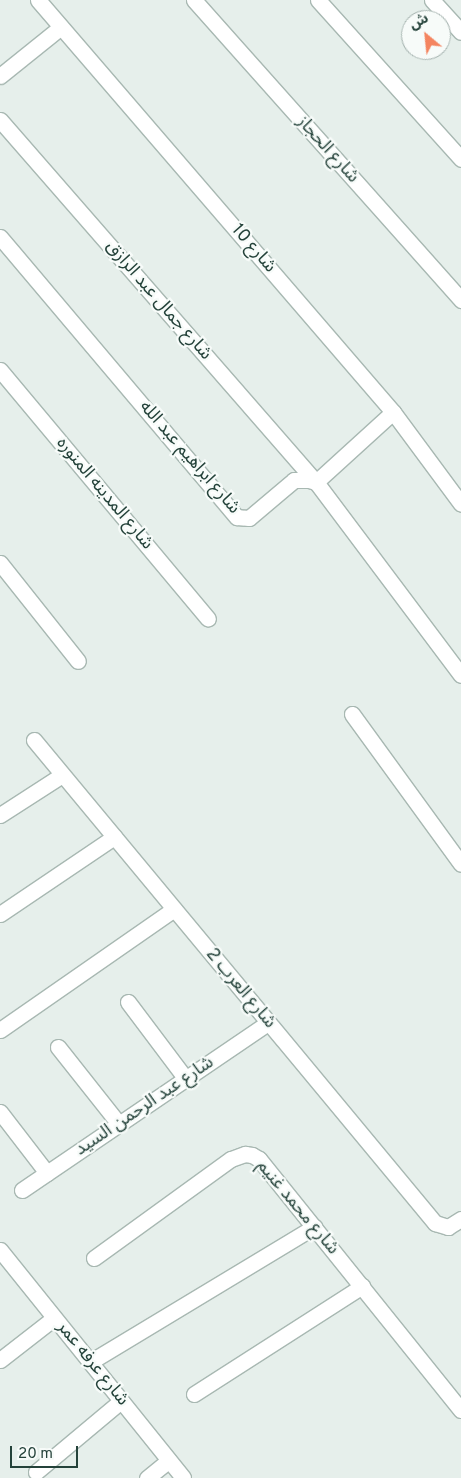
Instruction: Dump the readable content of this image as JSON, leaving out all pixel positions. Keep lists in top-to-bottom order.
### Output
{
  "streets": {
    "street": [
      "شارع الحجاز",
      "شارع 10",
      "شارع جمال عبد الرازق",
      "شارع ابراهيم عبد الله",
      "شارع المدينه المنوره",
      "شارع العرب 2",
      "شارع عبد الرحمن السيد",
      "شارع محمد غنيم",
      "شارع عرفه عمر"
    ]
  },
  "crossings": [
    ["شارع جمال عبد الرازق", "شارع ابراهيم عبد الله"],
    ["شارع العرب 2", "شارع عبد الرحمن السيد"]
  ],
  "scale_bar": "20 m",
  "north": "top left"
}
